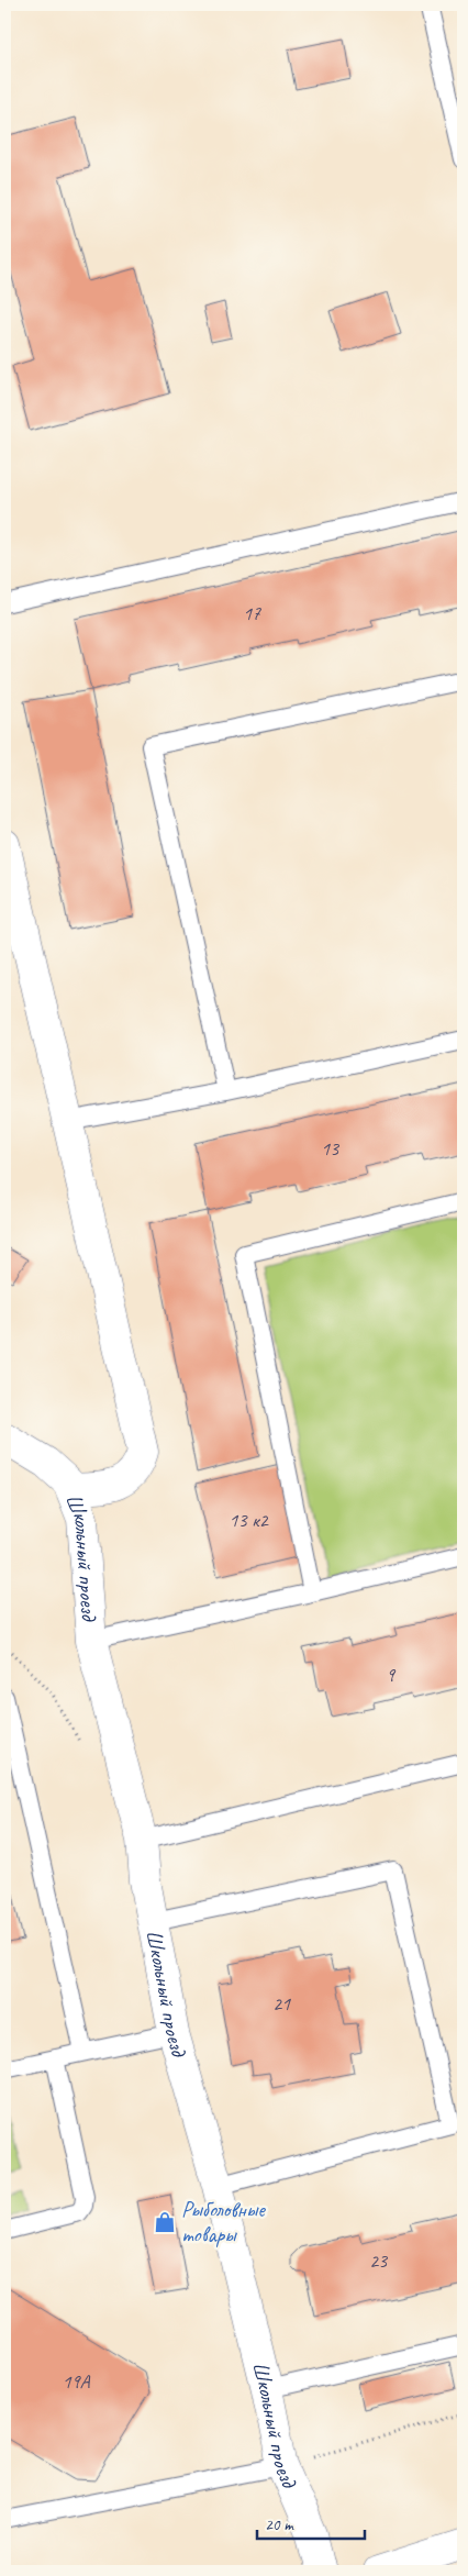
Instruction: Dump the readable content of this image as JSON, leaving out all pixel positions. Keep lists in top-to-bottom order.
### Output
{
  "streets": {
    "street": ["Школьный проезд"]
  },
  "places": {
    "shop": ["Рыболовные товары"]
  },
  "house_numbers": [
    "17",
    "13",
    "13 к2",
    "9",
    "21",
    "23",
    "19А"
  ],
  "scale_bar": "20 m"
}
